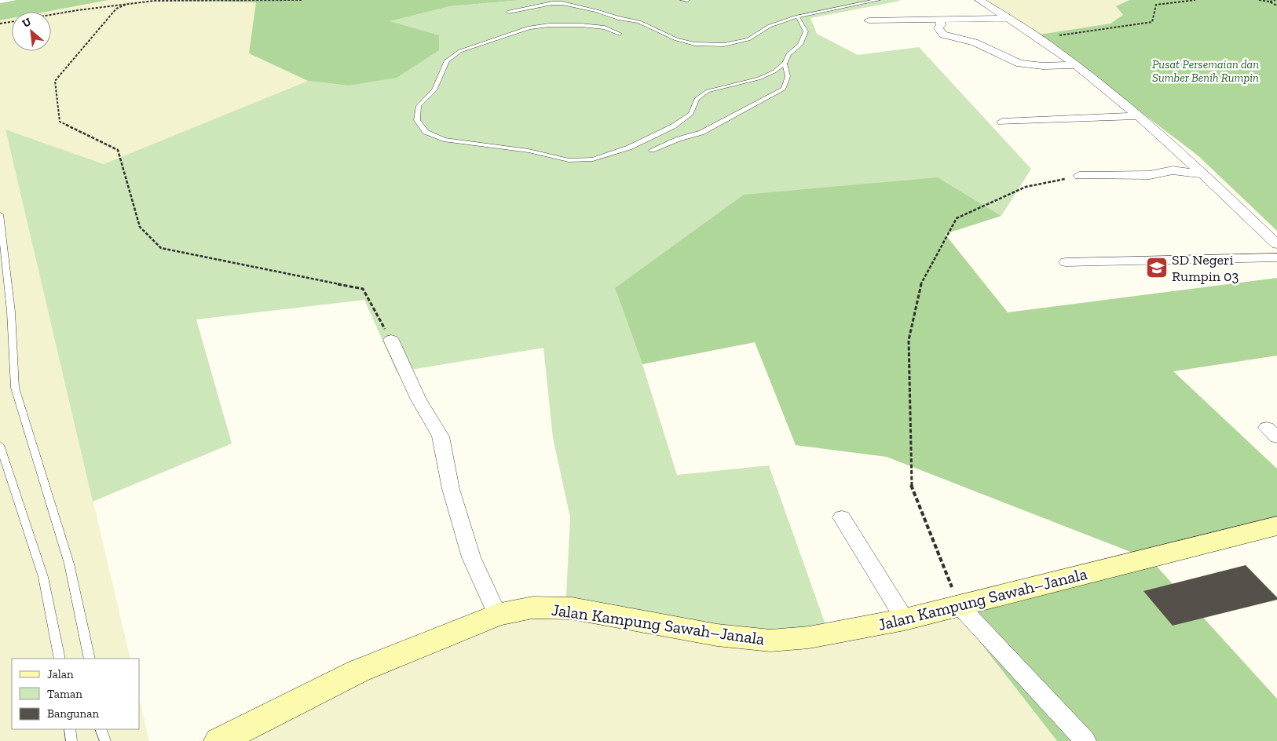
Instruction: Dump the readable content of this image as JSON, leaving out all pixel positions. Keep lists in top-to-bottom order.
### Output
{
  "streets": {
    "main road": ["Jalan Kampung Sawah–Janala"]
  },
  "parks": ["Pusat Persemaian dan Sumber Benih Rumpin"],
  "places": {
    "school or university": ["SD Negeri Rumpin 03"]
  },
  "legend": ["Jalan", "Taman", "Bangunan"],
  "north": "top left"
}
